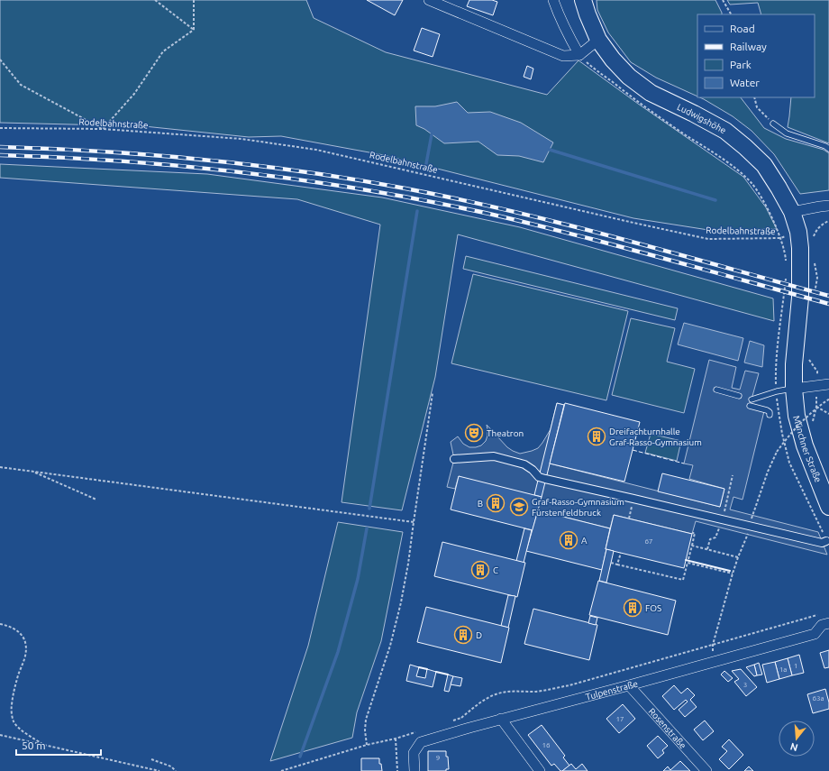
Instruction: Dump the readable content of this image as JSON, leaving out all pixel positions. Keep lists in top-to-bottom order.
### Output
{
  "streets": {
    "main road": ["Ludwigshöhe", "Münchner Straße"],
    "street": ["Tulpenstraße", "Rosenstraße"],
    "path": ["Rodelbahnstraße"]
  },
  "crossings": [
    ["Ludwigshöhe", "Rodelbahnstraße"],
    ["Ludwigshöhe", "Münchner Straße"],
    ["Rodelbahnstraße", "Münchner Straße"],
    ["Tulpenstraße", "Rosenstraße"]
  ],
  "places": {
    "theatre": ["Theatron"],
    "building": [
      "Dreifachturnhalle Graf-Rasso-Gymnasium",
      "B",
      "A",
      "C",
      "FOS",
      "D"
    ],
    "school or university": ["Graf-Rasso-Gymnasium Fürstenfeldbruck"]
  },
  "house_numbers": [
    "67",
    "1",
    "1a",
    "3",
    "63a",
    "17",
    "16",
    "9"
  ],
  "legend": [
    "Road",
    "Railway",
    "Park",
    "Water"
  ],
  "scale_bar": "50 m",
  "north": "bottom"
}
